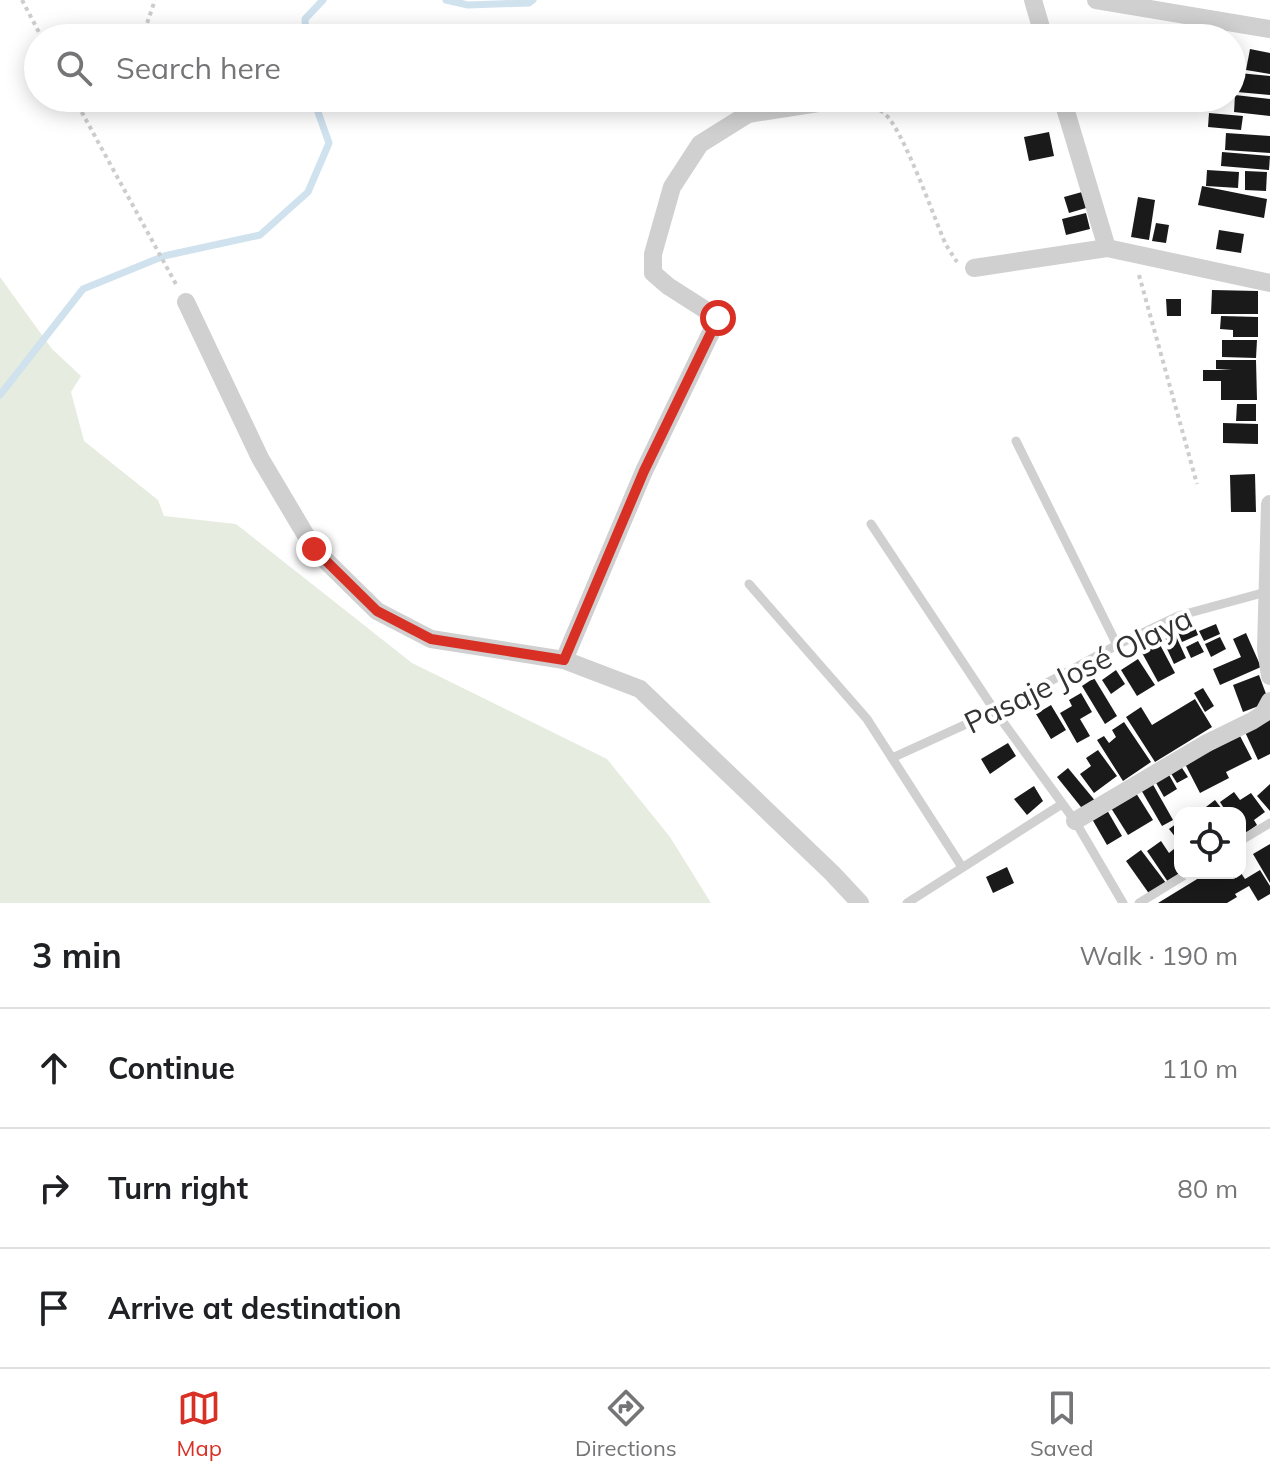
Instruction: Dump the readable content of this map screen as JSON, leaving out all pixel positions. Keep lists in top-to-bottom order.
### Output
{
  "streets": {
    "lane": ["Pasaje José Olaya"]
  },
  "page": {
    "search": "Search here",
    "heading": ["3 min", "Walk · 190 m"],
    "list": [
      ["Continue", "110 m"],
      ["Turn right", "80 m"],
      "Arrive at destination"
    ],
    "nav": ["Map", "Directions", "Saved"]
  }
}
